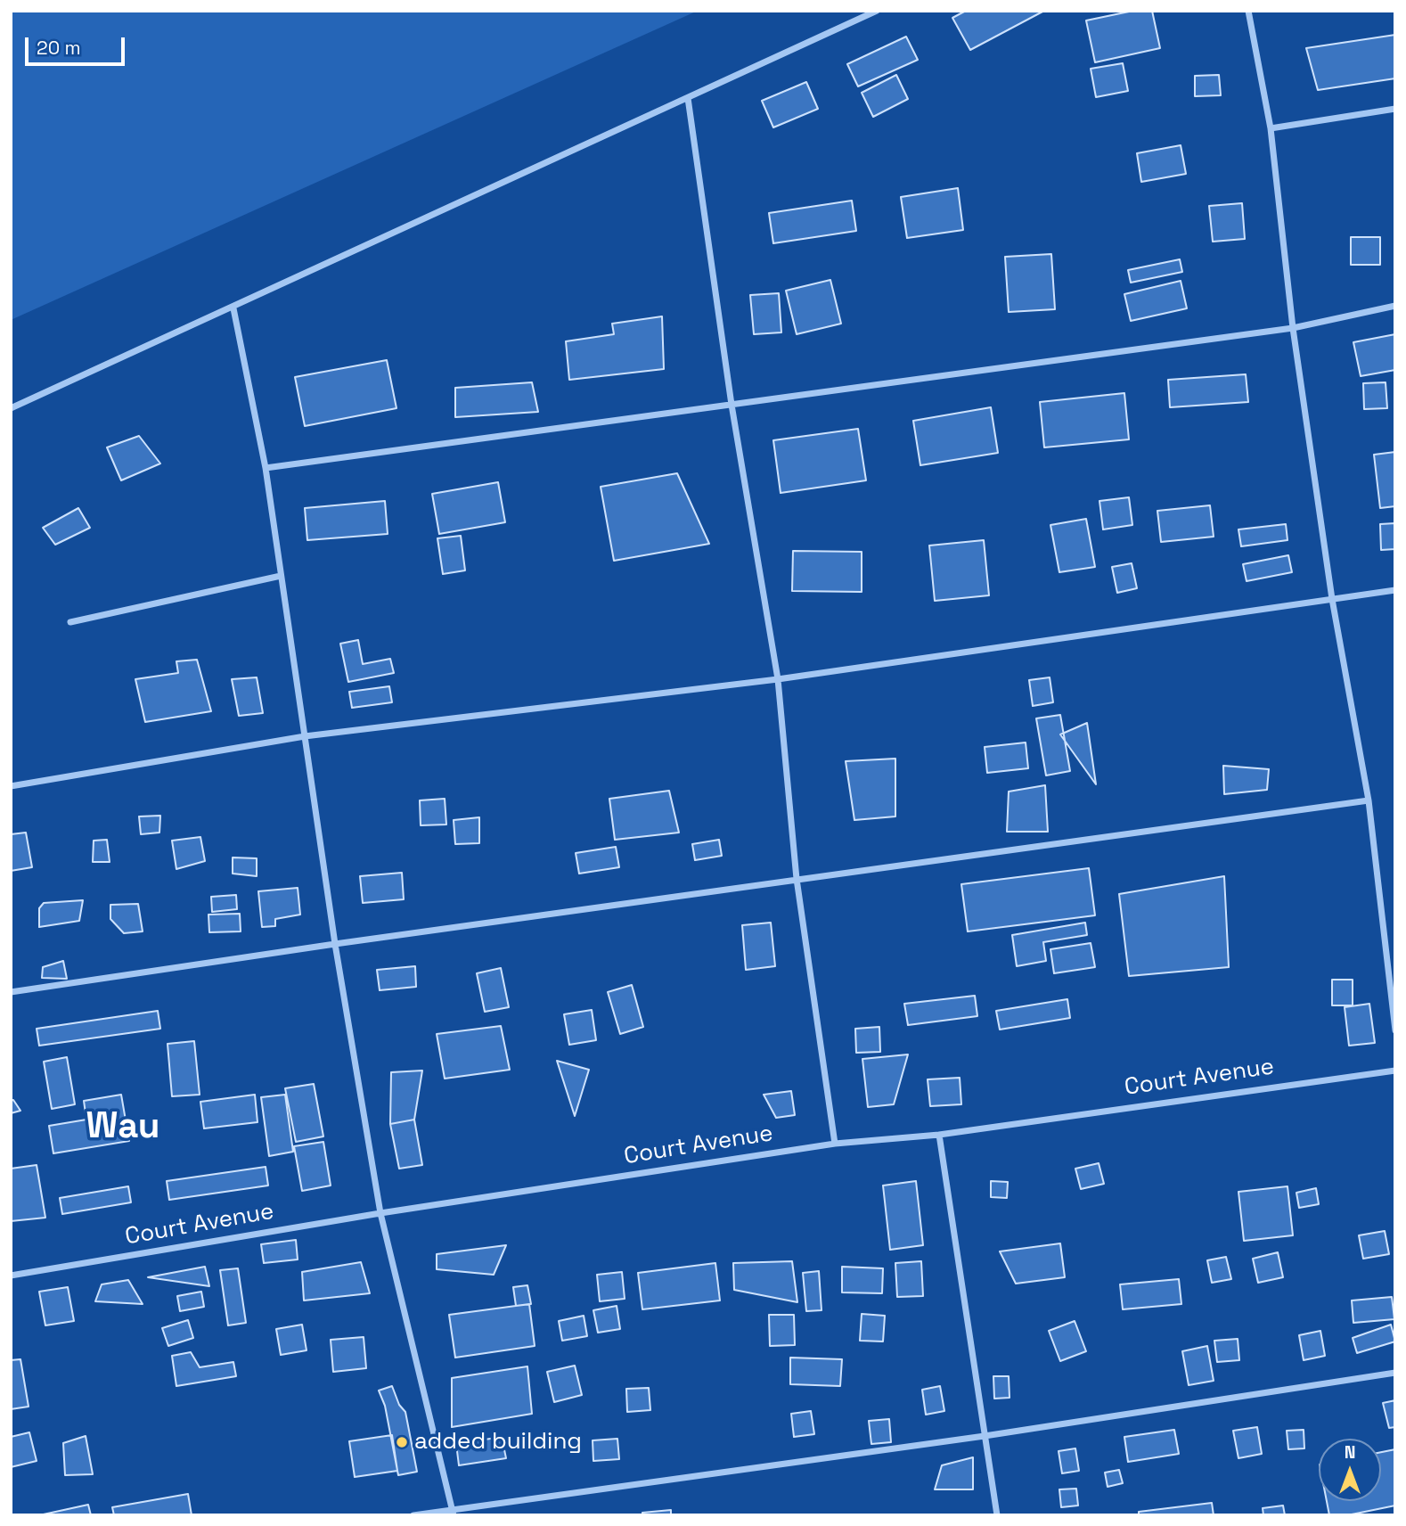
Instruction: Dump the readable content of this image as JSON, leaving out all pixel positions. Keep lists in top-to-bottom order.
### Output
{
  "streets": {
    "street": ["Court Avenue"]
  },
  "districts": ["Wau"],
  "places": ["added building"],
  "scale_bar": "20 m",
  "north": "top"
}
